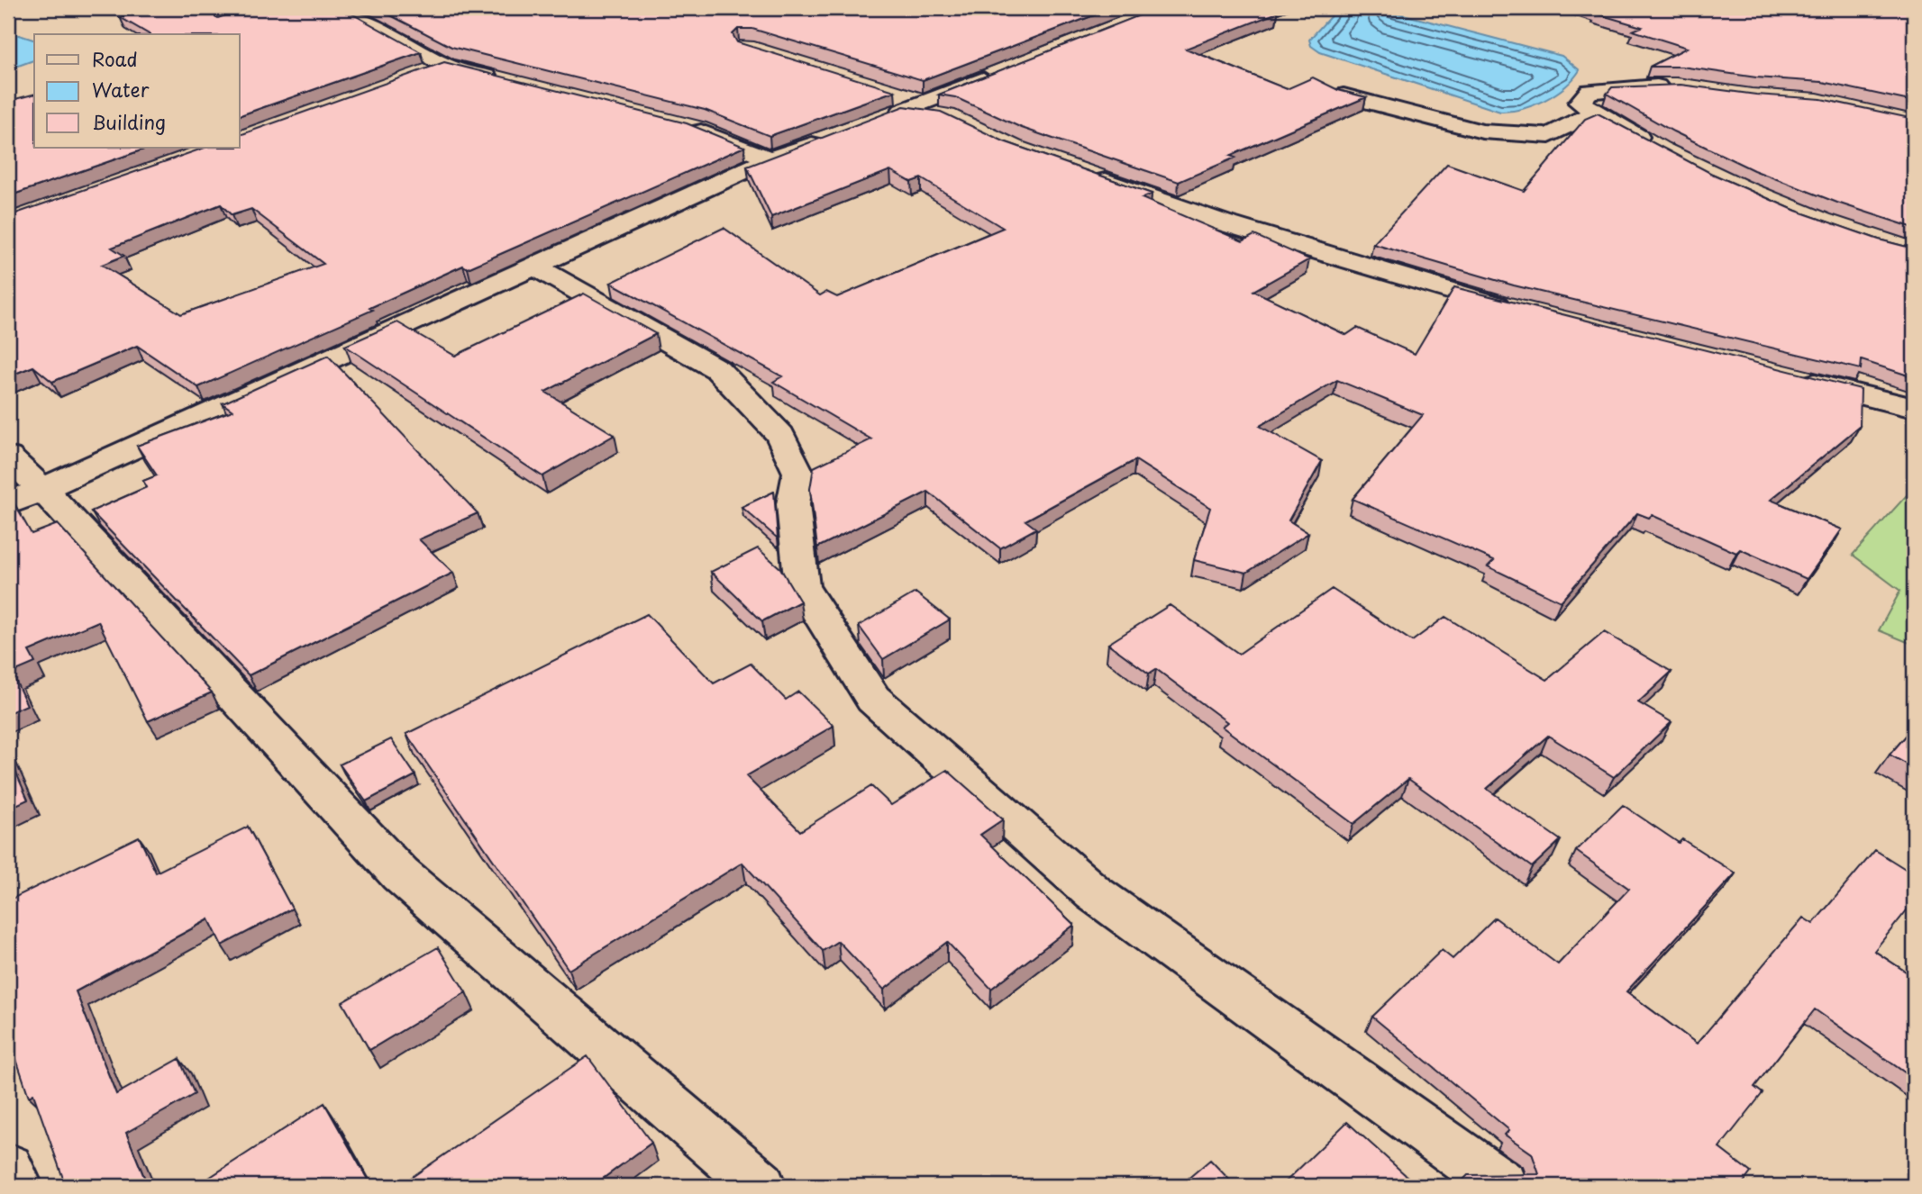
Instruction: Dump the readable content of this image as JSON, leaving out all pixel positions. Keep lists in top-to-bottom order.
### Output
{
  "legend": ["Road", "Water", "Building"]
}
